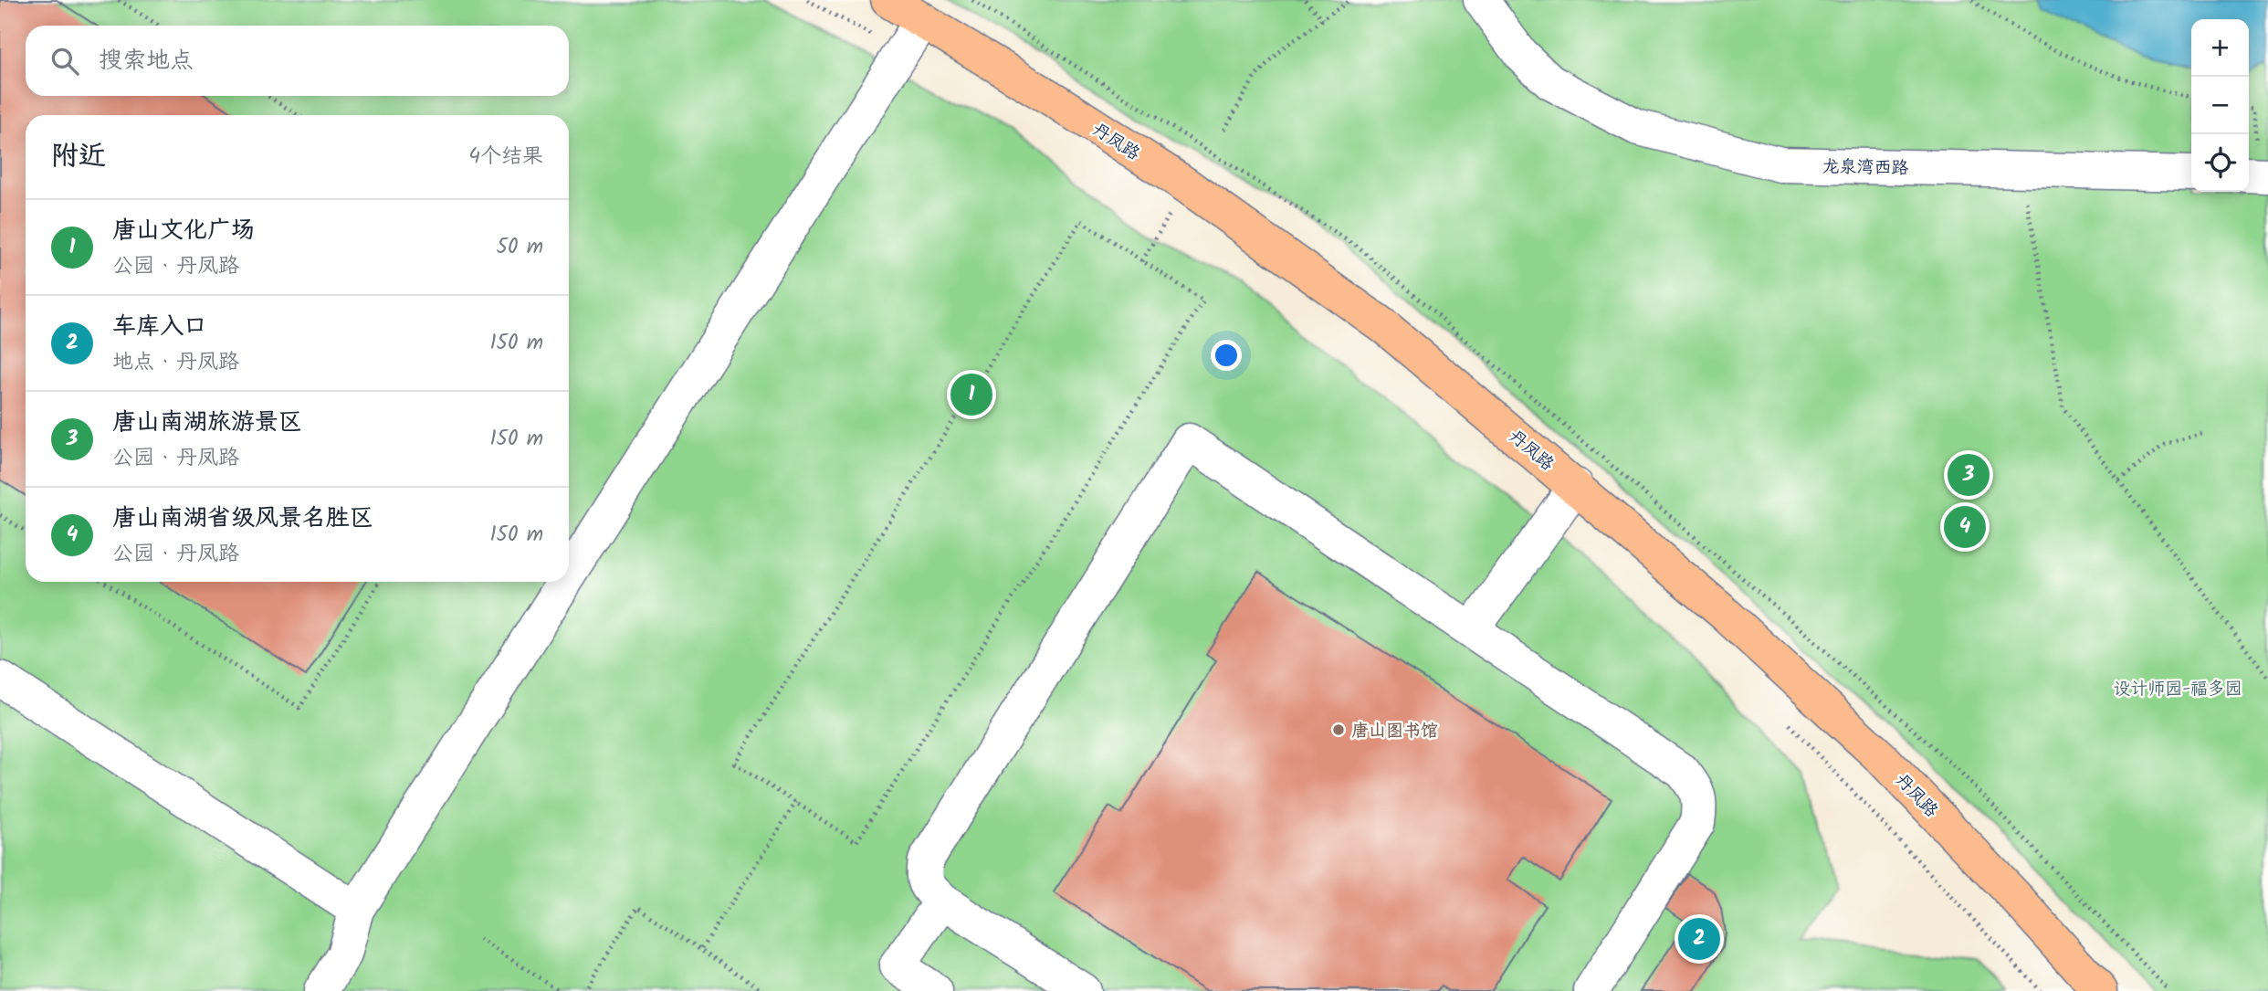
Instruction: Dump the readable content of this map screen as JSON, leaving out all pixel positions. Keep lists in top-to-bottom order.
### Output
{
  "streets": {
    "main road": ["丹凤路"],
    "street": ["龙泉湾西路"]
  },
  "parks": ["设计师园-福多园"],
  "places": ["唐山图书馆"],
  "page": {
    "map_buttons": ["+", "−"],
    "search": "搜索地点",
    "heading": ["附近", "4个结果"],
    "list": [
      {
        "mark": "1",
        "name": "唐山文化广场",
        "note": "公园 · 丹凤路",
        "value": "50 m"
      },
      {
        "mark": "2",
        "name": "车库入口",
        "note": "地点 · 丹凤路",
        "value": "150 m"
      },
      {
        "mark": "3",
        "name": "唐山南湖旅游景区",
        "note": "公园 · 丹凤路",
        "value": "150 m"
      },
      {
        "mark": "4",
        "name": "唐山南湖省级风景名胜区",
        "note": "公园 · 丹凤路",
        "value": "150 m"
      }
    ],
    "pins": [
      "1",
      "3",
      "4",
      "2"
    ]
  }
}
